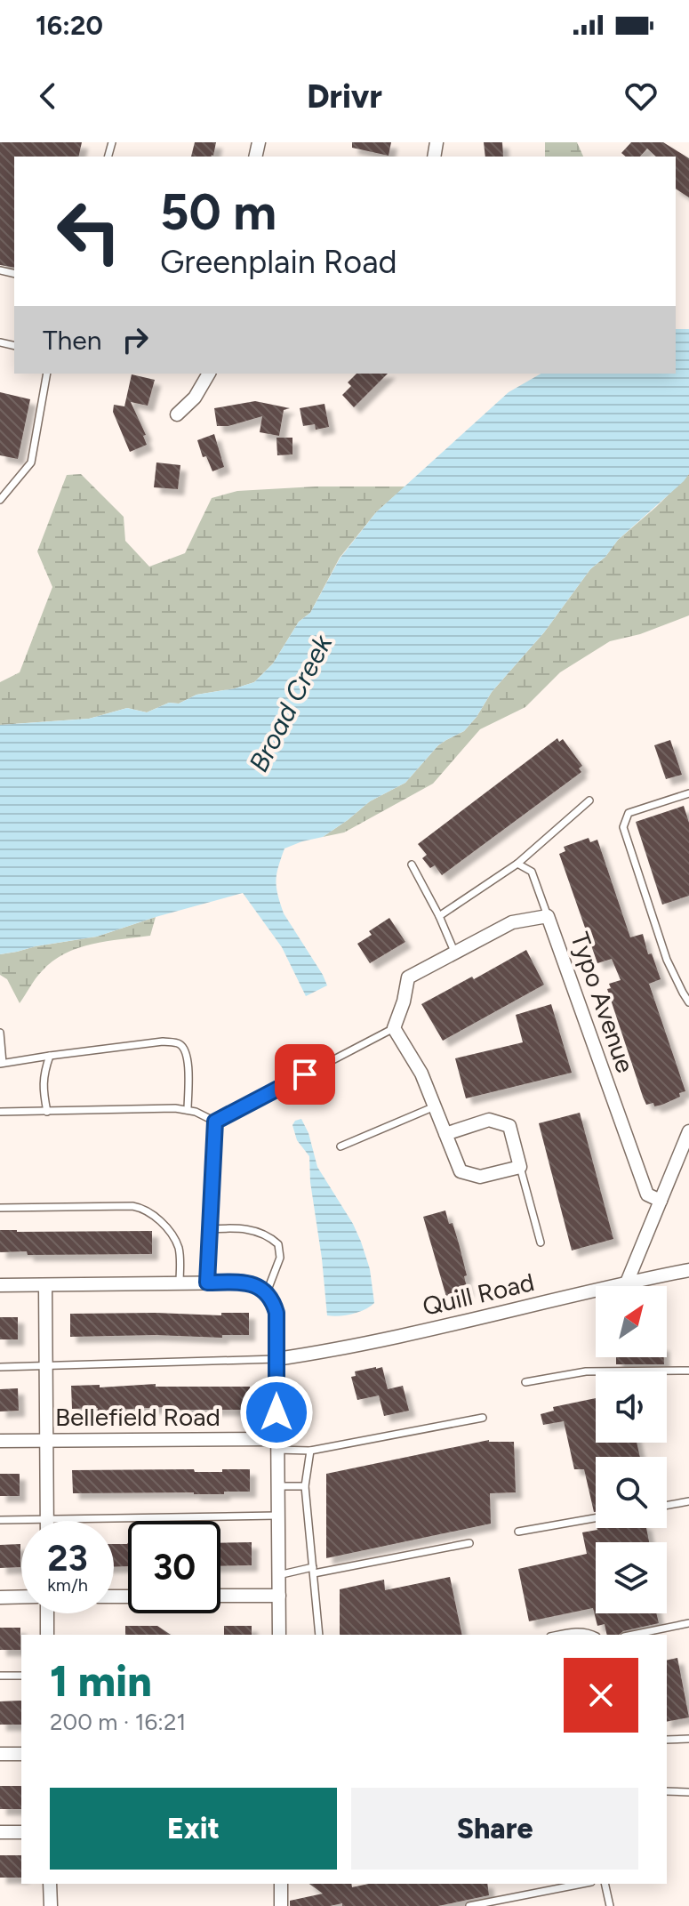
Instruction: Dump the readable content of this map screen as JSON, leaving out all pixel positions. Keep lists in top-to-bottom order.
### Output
{
  "streets": {
    "street": ["Typo Avenue", "Quill Road", "Bellefield Road"]
  },
  "water": ["Broad Creek"],
  "north": "top right",
  "page": {
    "status": "16:20",
    "header": "Drivr",
    "turn": ["50 m", "Greenplain Road"],
    "then": "Then",
    "speed": "23 km/h",
    "limit": "30",
    "heading": ["1 min", "200 m · 16:21"],
    "buttons": ["Exit", "Share"]
  }
}
